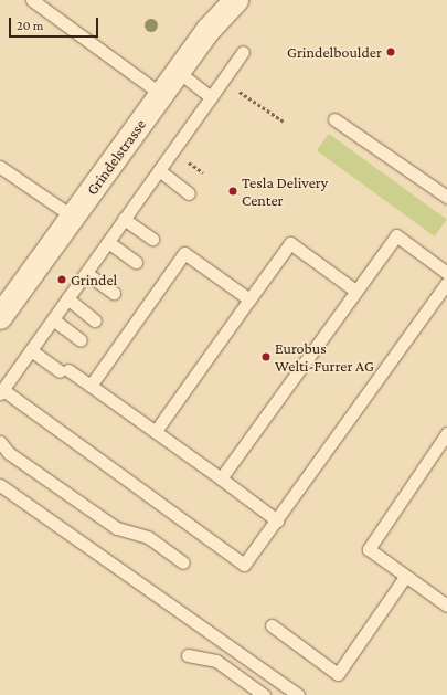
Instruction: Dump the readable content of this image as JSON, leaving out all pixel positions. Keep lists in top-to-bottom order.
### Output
{
  "streets": {
    "street": ["Grindelstrasse"]
  },
  "places": [
    "Grindelboulder",
    "Tesla Delivery Center",
    "Grindel",
    "Eurobus Welti-Furrer AG"
  ],
  "scale_bar": "20 m"
}
